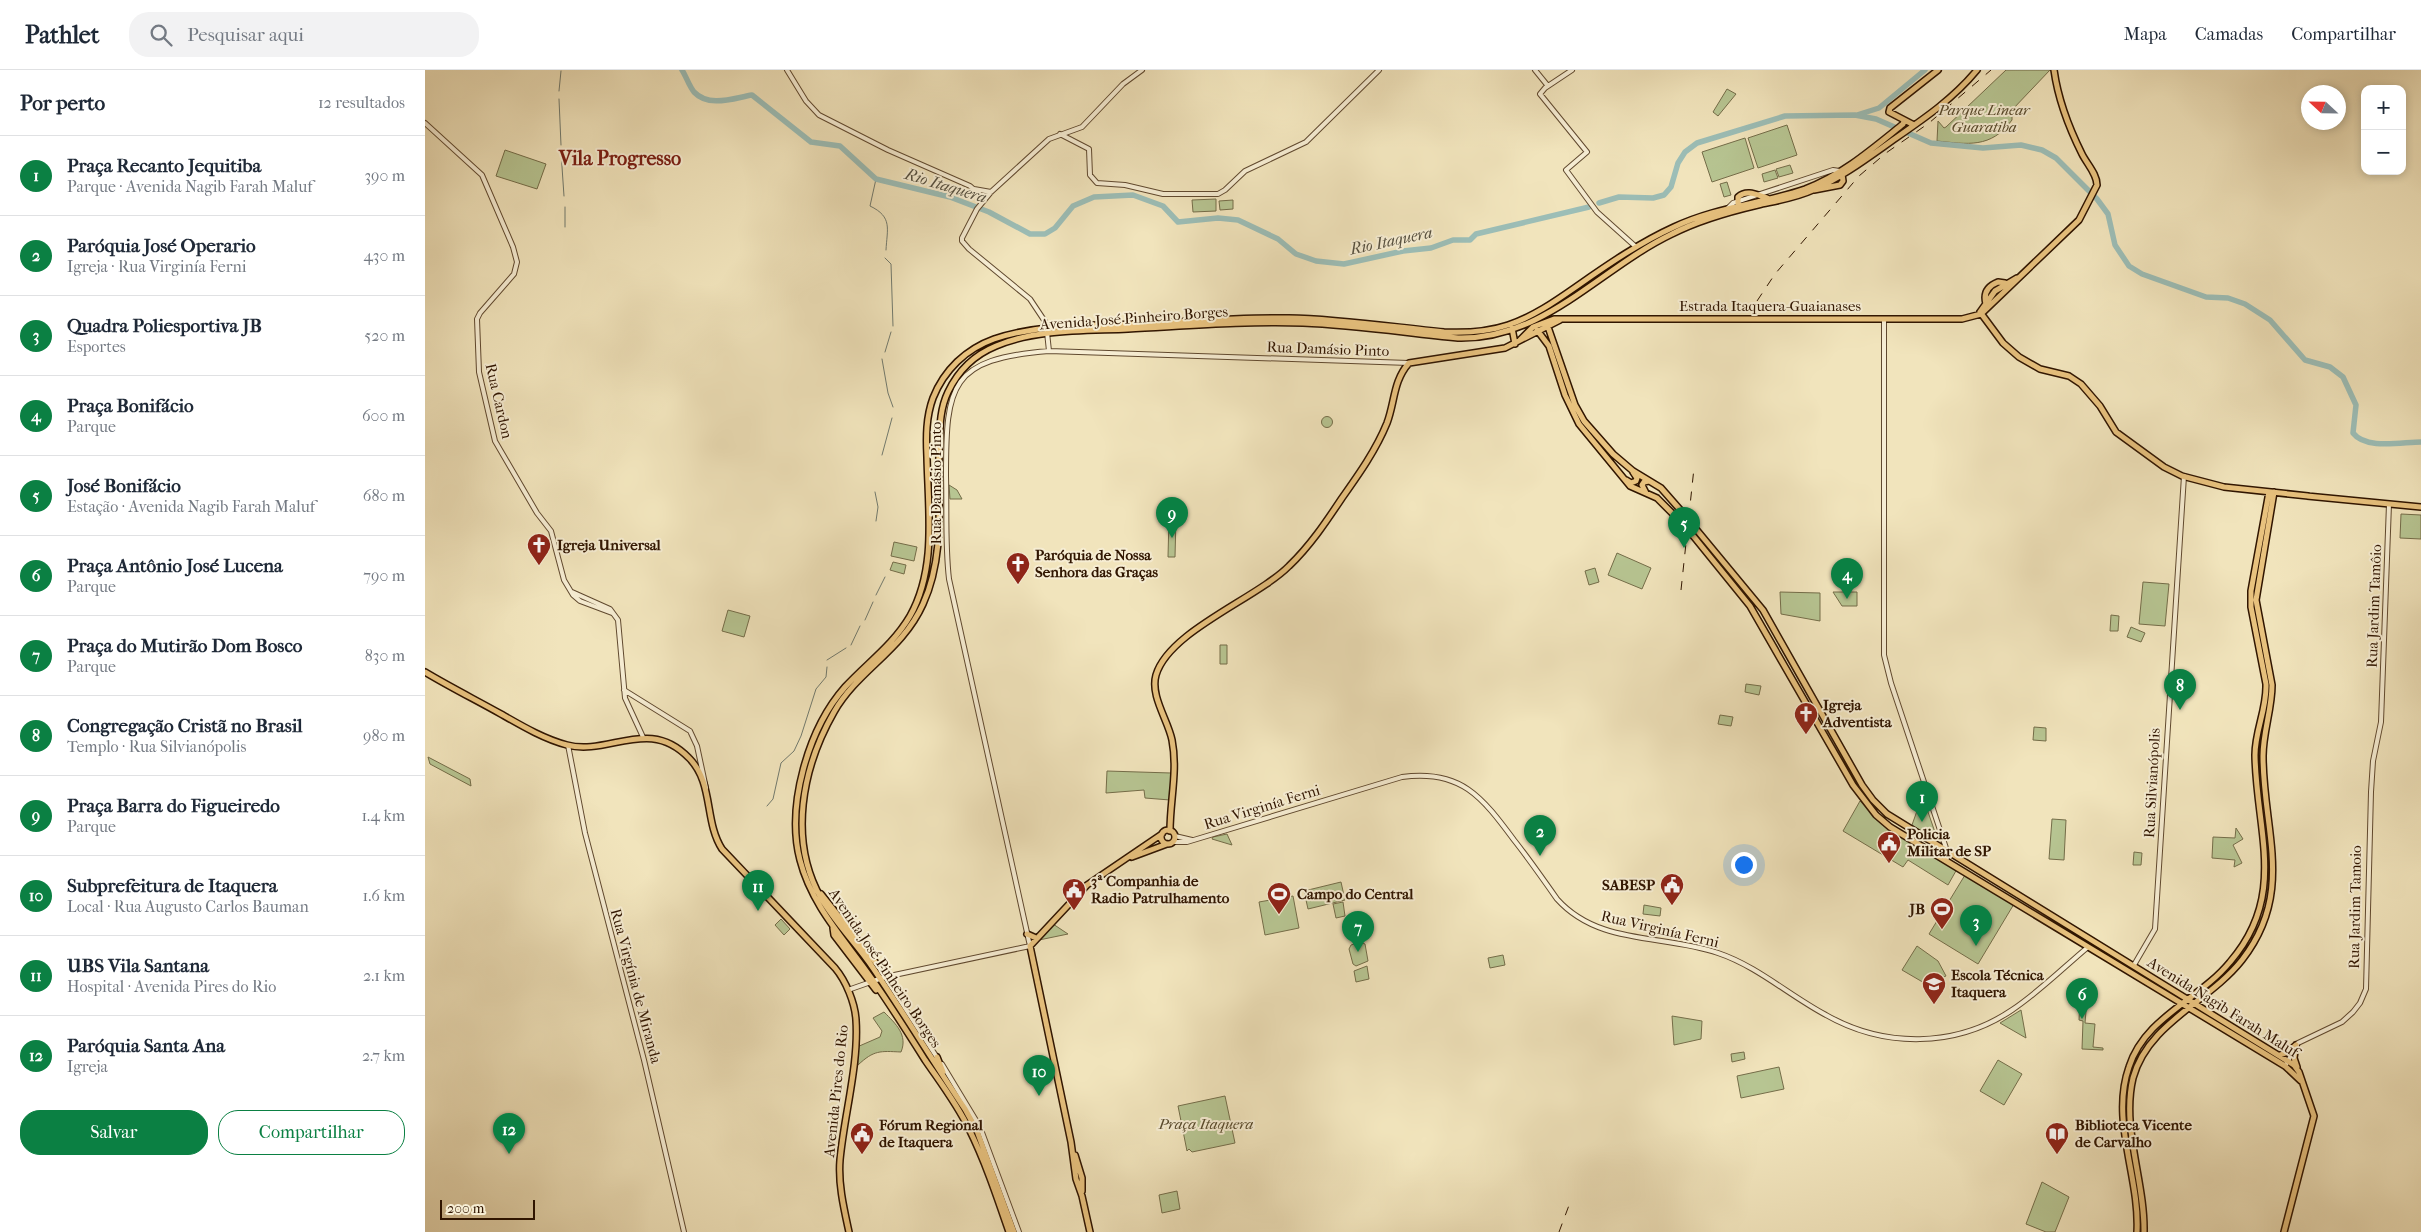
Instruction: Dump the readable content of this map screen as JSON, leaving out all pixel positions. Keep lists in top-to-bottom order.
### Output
{
  "streets": {
    "main road": [
      "Estrada Itaquera-Guaianases",
      "Avenida José Pinheiro Borges",
      "Avenida Nagib Farah Maluf",
      "Avenida Pires do Rio"
    ],
    "street": [
      "Rua Damásio Pinto",
      "Rua Cardon",
      "Rua Jardim Tamôio",
      "Rua Silvianópolis",
      "Rua Virginía Ferni",
      "Rua Jardim Tamoio",
      "Rua Virgínia de Miranda"
    ]
  },
  "crossings": [
    ["Estrada Itaquera-Guaianases", "Avenida José Pinheiro Borges"],
    ["Estrada Itaquera-Guaianases", "Rua Damásio Pinto"],
    ["Rua Jardim Tamôio", "Rua Jardim Tamoio"],
    ["Rua Silvianópolis", "Avenida Nagib Farah Maluf"],
    ["Rua Virginía Ferni", "Avenida Nagib Farah Maluf"],
    ["Rua Virgínia de Miranda", "Avenida Pires do Rio"]
  ],
  "districts": ["Vila Progresso"],
  "water": ["Rio Itaquera"],
  "parks": ["Parque Linear Guaratiba", "Praça Itaquera"],
  "places": {
    "church": ["Igreja Universal", "Paróquia de Nossa Senhora das Graças", "Igreja Adventista"],
    "public building": [
      "Policia Militar de SP",
      "SABESP",
      "3ª Companhia de Radio Patrulhamento",
      "Fórum Regional de Itaquera"
    ],
    "sports": ["Campo do Central", "JB"],
    "school or university": ["Escola Técnica Itaquera"],
    "library": ["Biblioteca Vicente de Carvalho"]
  },
  "scale_bar": "200 m",
  "north": "left",
  "page": {
    "header": "Pathlet",
    "search": "Pesquisar aqui",
    "nav": ["Mapa", "Camadas", "Compartilhar"],
    "heading": ["Por perto", "12 resultados"],
    "map_buttons": ["+", "−"],
    "list": [
      {
        "mark": "1",
        "name": "Praça Recanto Jequitiba",
        "note": "Parque · Avenida Nagib Farah Maluf",
        "value": "390 m"
      },
      {
        "mark": "2",
        "name": "Paróquia José Operario",
        "note": "Igreja · Rua Virginía Ferni",
        "value": "430 m"
      },
      {
        "mark": "3",
        "name": "Quadra Poliesportiva JB",
        "note": "Esportes",
        "value": "520 m"
      },
      {
        "mark": "4",
        "name": "Praça Bonifácio",
        "note": "Parque",
        "value": "600 m"
      },
      {
        "mark": "5",
        "name": "José Bonifácio",
        "note": "Estação · Avenida Nagib Farah Maluf",
        "value": "680 m"
      },
      {
        "mark": "6",
        "name": "Praça Antônio José Lucena",
        "note": "Parque",
        "value": "790 m"
      },
      {
        "mark": "7",
        "name": "Praça do Mutirão Dom Bosco",
        "note": "Parque",
        "value": "830 m"
      },
      {
        "mark": "8",
        "name": "Congregação Cristã no Brasil",
        "note": "Templo · Rua Silvianópolis",
        "value": "980 m"
      },
      {
        "mark": "9",
        "name": "Praça Barra do Figueiredo",
        "note": "Parque",
        "value": "1.4 km"
      },
      {
        "mark": "10",
        "name": "Subprefeitura de Itaquera",
        "note": "Local · Rua Augusto Carlos Bauman",
        "value": "1.6 km"
      },
      {
        "mark": "11",
        "name": "UBS Vila Santana",
        "note": "Hospital · Avenida Pires do Rio",
        "value": "2.1 km"
      },
      {
        "mark": "12",
        "name": "Paróquia Santa Ana",
        "note": "Igreja",
        "value": "2.7 km"
      }
    ],
    "pins": [
      "9",
      "5",
      "4",
      "8",
      "1",
      "2",
      "11",
      "3",
      "7",
      "6",
      "10",
      "12"
    ],
    "buttons": ["Salvar", "Compartilhar"],
    "scale": "200 m"
  }
}
